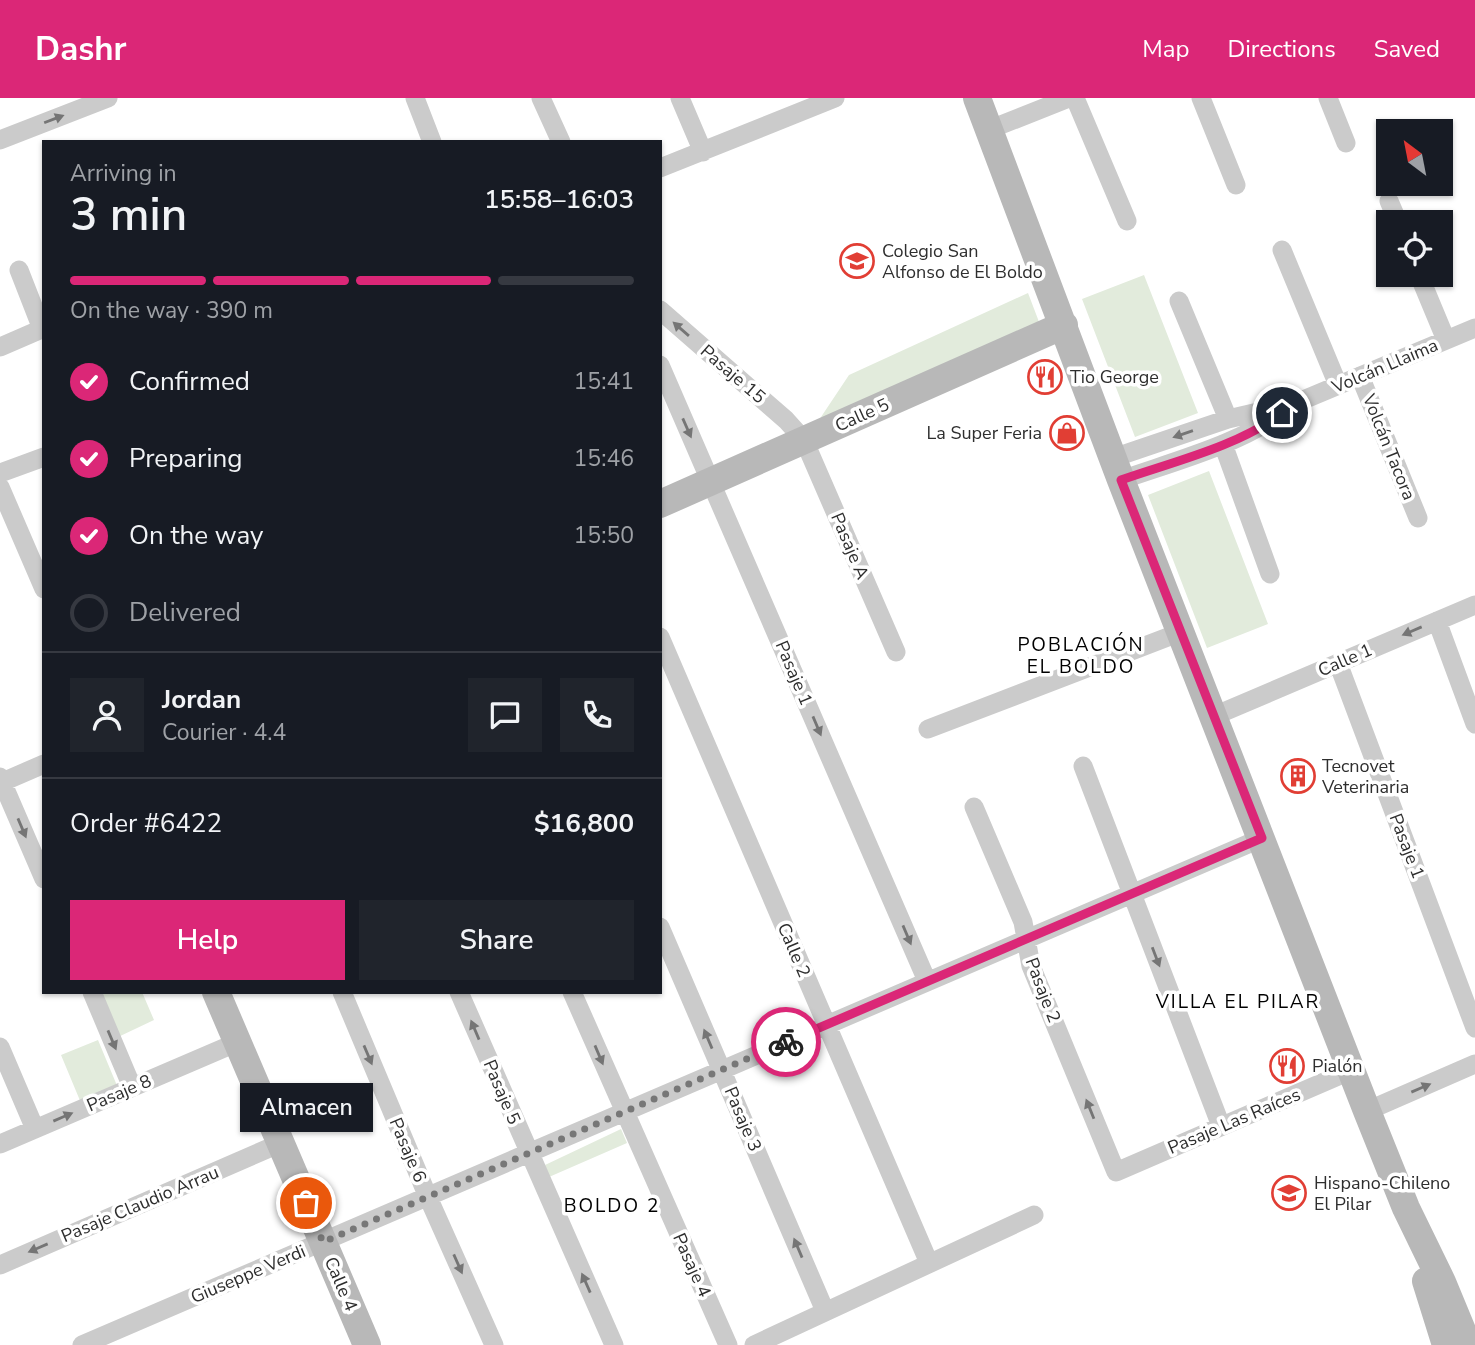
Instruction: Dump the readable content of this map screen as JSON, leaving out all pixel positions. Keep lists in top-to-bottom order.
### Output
{
  "streets": {
    "main road": ["Calle 5", "Calle 4"],
    "street": [
      "Volcán Llaima",
      "Pasaje 15",
      "Volcán Tacora",
      "Pasaje A",
      "Calle 1",
      "Pasaje 1",
      "Calle 2",
      "Pasaje 2",
      "Pasaje 5",
      "Pasaje 8",
      "Pasaje 3",
      "Pasaje Las Raíces",
      "Pasaje 6",
      "Pasaje Claudio Arrau",
      "Pasaje 4",
      "Giuseppe Verdi"
    ]
  },
  "crossings": [
    ["Volcán Llaima", "Volcán Tacora"],
    ["Pasaje 15", "Calle 5"],
    ["Pasaje 15", "Pasaje A"],
    ["Calle 5", "Pasaje A"],
    ["Calle 5", "Pasaje 1"],
    ["Calle 1", "Pasaje 1"],
    ["Pasaje 1", "Giuseppe Verdi"],
    ["Calle 2", "Giuseppe Verdi"],
    ["Pasaje 2", "Pasaje Las Raíces"],
    ["Pasaje 2", "Giuseppe Verdi"],
    ["Pasaje 5", "Giuseppe Verdi"],
    ["Pasaje 8", "Calle 4"],
    ["Pasaje 3", "Giuseppe Verdi"],
    ["Pasaje 6", "Giuseppe Verdi"],
    ["Pasaje Claudio Arrau", "Calle 4"],
    ["Pasaje 4", "Giuseppe Verdi"],
    ["Giuseppe Verdi", "Calle 4"]
  ],
  "one_way": [
    "Pasaje 15",
    "Calle 1",
    "Pasaje 1",
    "Pasaje 5",
    "Pasaje 8",
    "Pasaje 3",
    "Pasaje 6",
    "Pasaje Claudio Arrau"
  ],
  "districts": ["POBLACIÓN EL BOLDO", "VILLA EL PILAR", "BOLDO 2"],
  "places": {
    "school or university": ["Colegio San Alfonso de El Boldo", "Hispano-Chileno El Pilar"],
    "restaurant": ["Tio George", "Pialón"],
    "shop": ["La Super Feria"],
    "building": ["Tecnovet Veterinaria"],
    "other": ["Almacen"]
  },
  "north": "top left",
  "page": {
    "header": "Dashr",
    "nav": ["Map", "Directions", "Saved"],
    "heading": ["3 min", "Arriving in", "15:58–16:03"],
    "panel": [
      "Jordan",
      "Courier · 4.4",
      "Order #6422",
      "$16,800"
    ],
    "bar": "On the way · 390 m",
    "list": [
      ["Confirmed", "15:41"],
      ["Preparing", "15:46"],
      ["On the way", "15:50"],
      "Delivered"
    ],
    "buttons": ["Help", "Share"],
    "bubble": "Almacen"
  }
}
